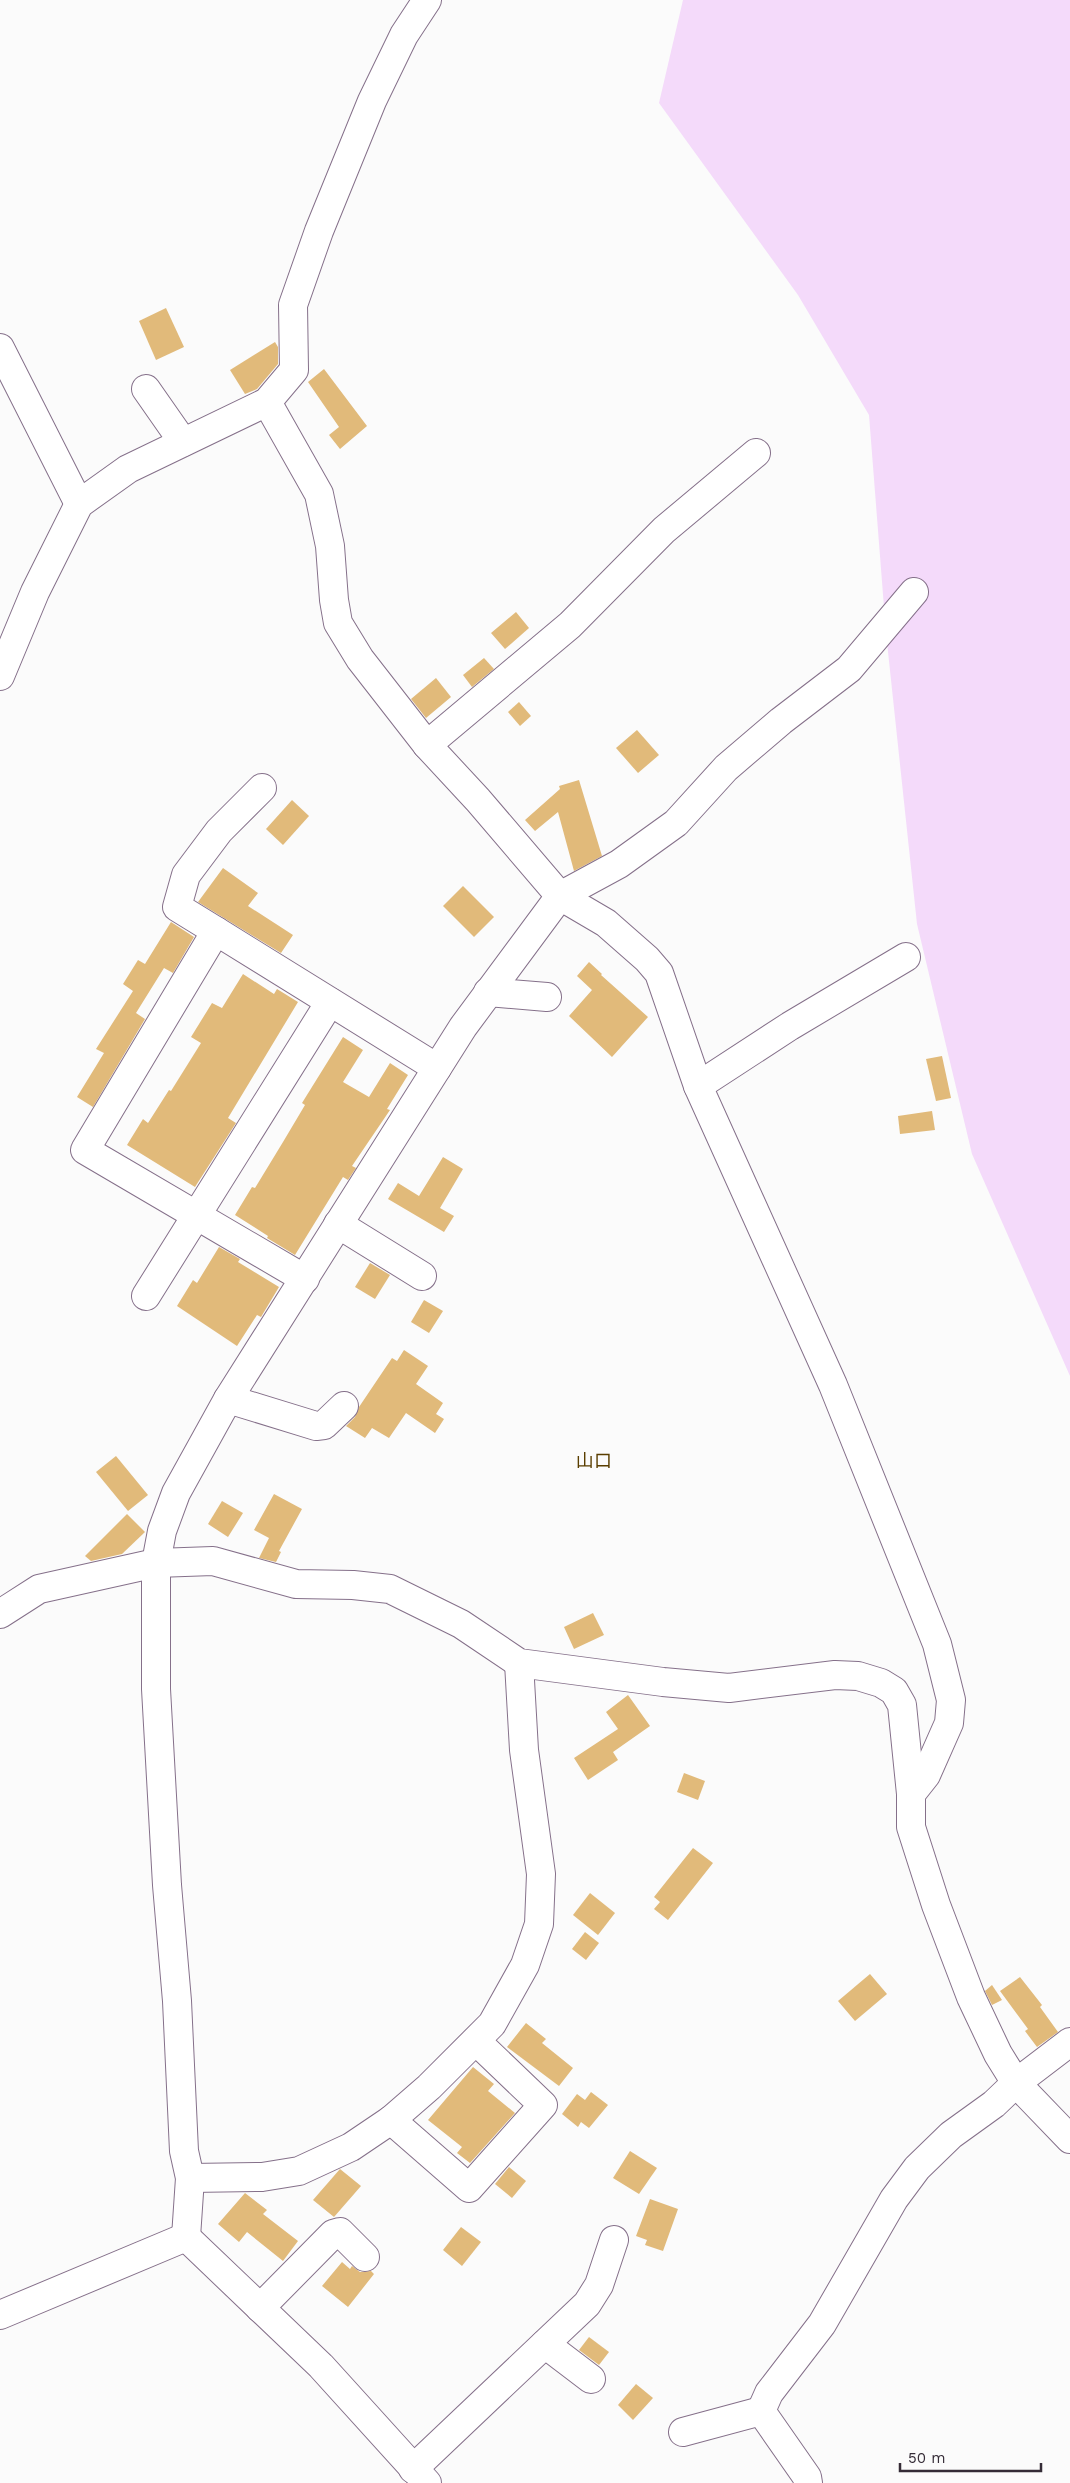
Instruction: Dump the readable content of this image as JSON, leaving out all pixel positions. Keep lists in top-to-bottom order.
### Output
{
  "districts": ["山口"],
  "scale_bar": "50 m"
}
